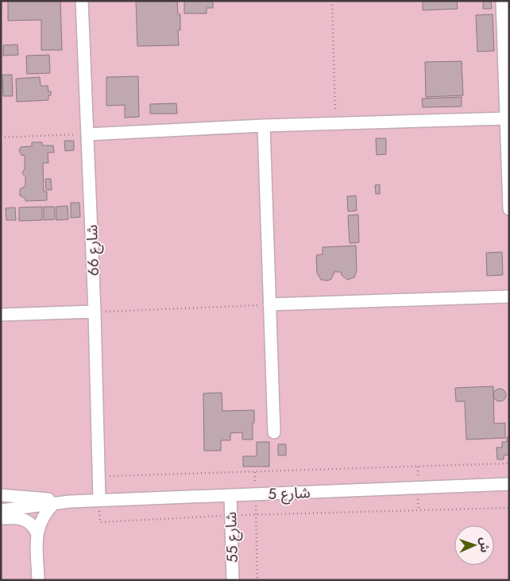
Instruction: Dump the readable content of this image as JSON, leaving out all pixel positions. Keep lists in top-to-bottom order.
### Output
{
  "streets": {
    "street": ["شارع 66", "شارع 5", "شارع 55"]
  },
  "crossings": [
    ["شارع 66", "شارع 5"],
    ["شارع 5", "شارع 55"]
  ],
  "north": "right"
}
